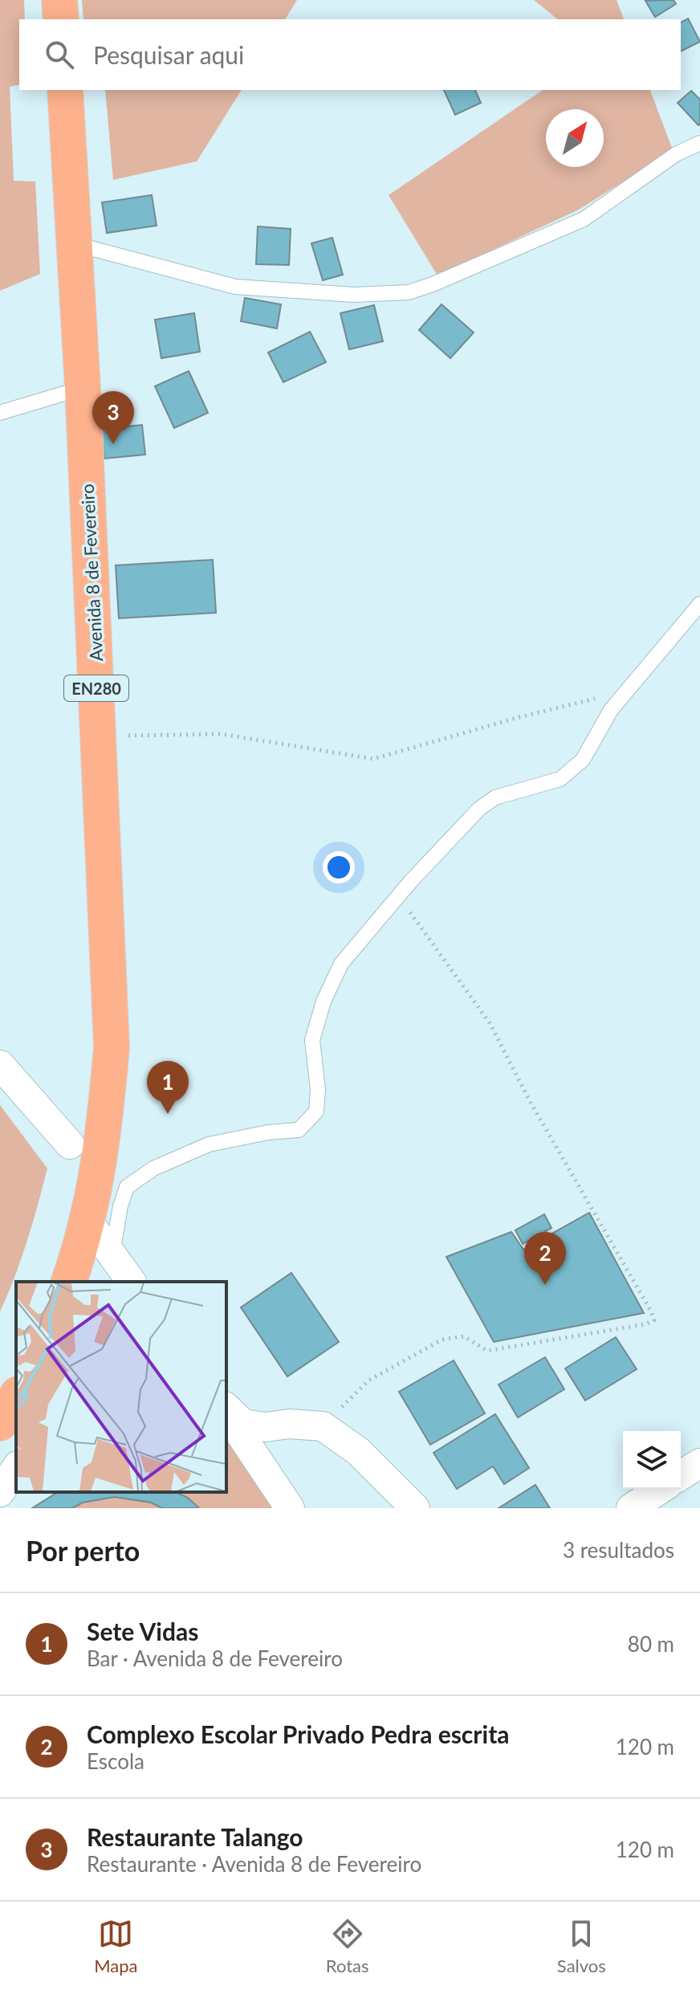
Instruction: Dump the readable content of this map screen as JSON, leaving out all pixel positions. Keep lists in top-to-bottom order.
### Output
{
  "streets": {
    "main road": ["Avenida 8 de Fevereiro", "EN280"]
  },
  "north": "top right",
  "page": {
    "search": "Pesquisar aqui",
    "pins": ["3", "1", "2"],
    "heading": ["Por perto", "3 resultados"],
    "list": [
      {
        "mark": "1",
        "name": "Sete Vidas",
        "note": "Bar · Avenida 8 de Fevereiro",
        "value": "80 m"
      },
      {
        "mark": "2",
        "name": "Complexo Escolar Privado Pedra escrita",
        "note": "Escola",
        "value": "120 m"
      },
      {
        "mark": "3",
        "name": "Restaurante Talango",
        "note": "Restaurante · Avenida 8 de Fevereiro",
        "value": "120 m"
      }
    ],
    "nav": ["Mapa", "Rotas", "Salvos"]
  }
}
